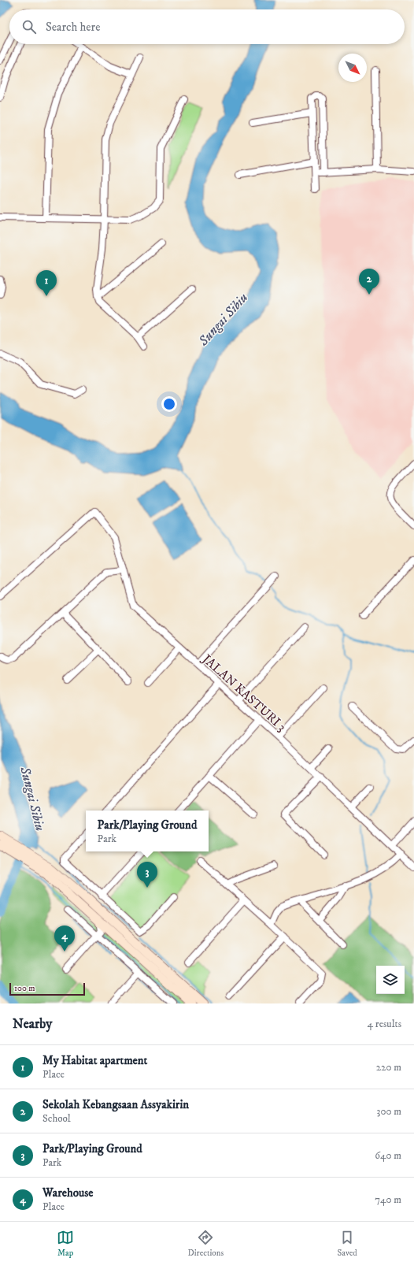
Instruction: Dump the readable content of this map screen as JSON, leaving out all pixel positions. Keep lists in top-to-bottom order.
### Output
{
  "streets": {
    "street": ["JALAN KASTURI 3"]
  },
  "water": ["Sungai Sibiu"],
  "scale_bar": "100 m",
  "north": "bottom right",
  "page": {
    "search": "Search here",
    "pins": [
      "2",
      "1",
      "3",
      "4"
    ],
    "popup": ["Park/Playing Ground", "Park"],
    "scale": "100 m",
    "heading": ["Nearby", "4 results"],
    "list": [
      {
        "mark": "1",
        "name": "My Habitat apartment",
        "note": "Place",
        "value": "220 m"
      },
      {
        "mark": "2",
        "name": "Sekolah Kebangsaan Assyakirin",
        "note": "School",
        "value": "300 m"
      },
      {
        "mark": "3",
        "name": "Park/Playing Ground",
        "note": "Park",
        "value": "640 m"
      },
      {
        "mark": "4",
        "name": "Warehouse",
        "note": "Place",
        "value": "740 m"
      }
    ],
    "nav": ["Map", "Directions", "Saved"]
  }
}
